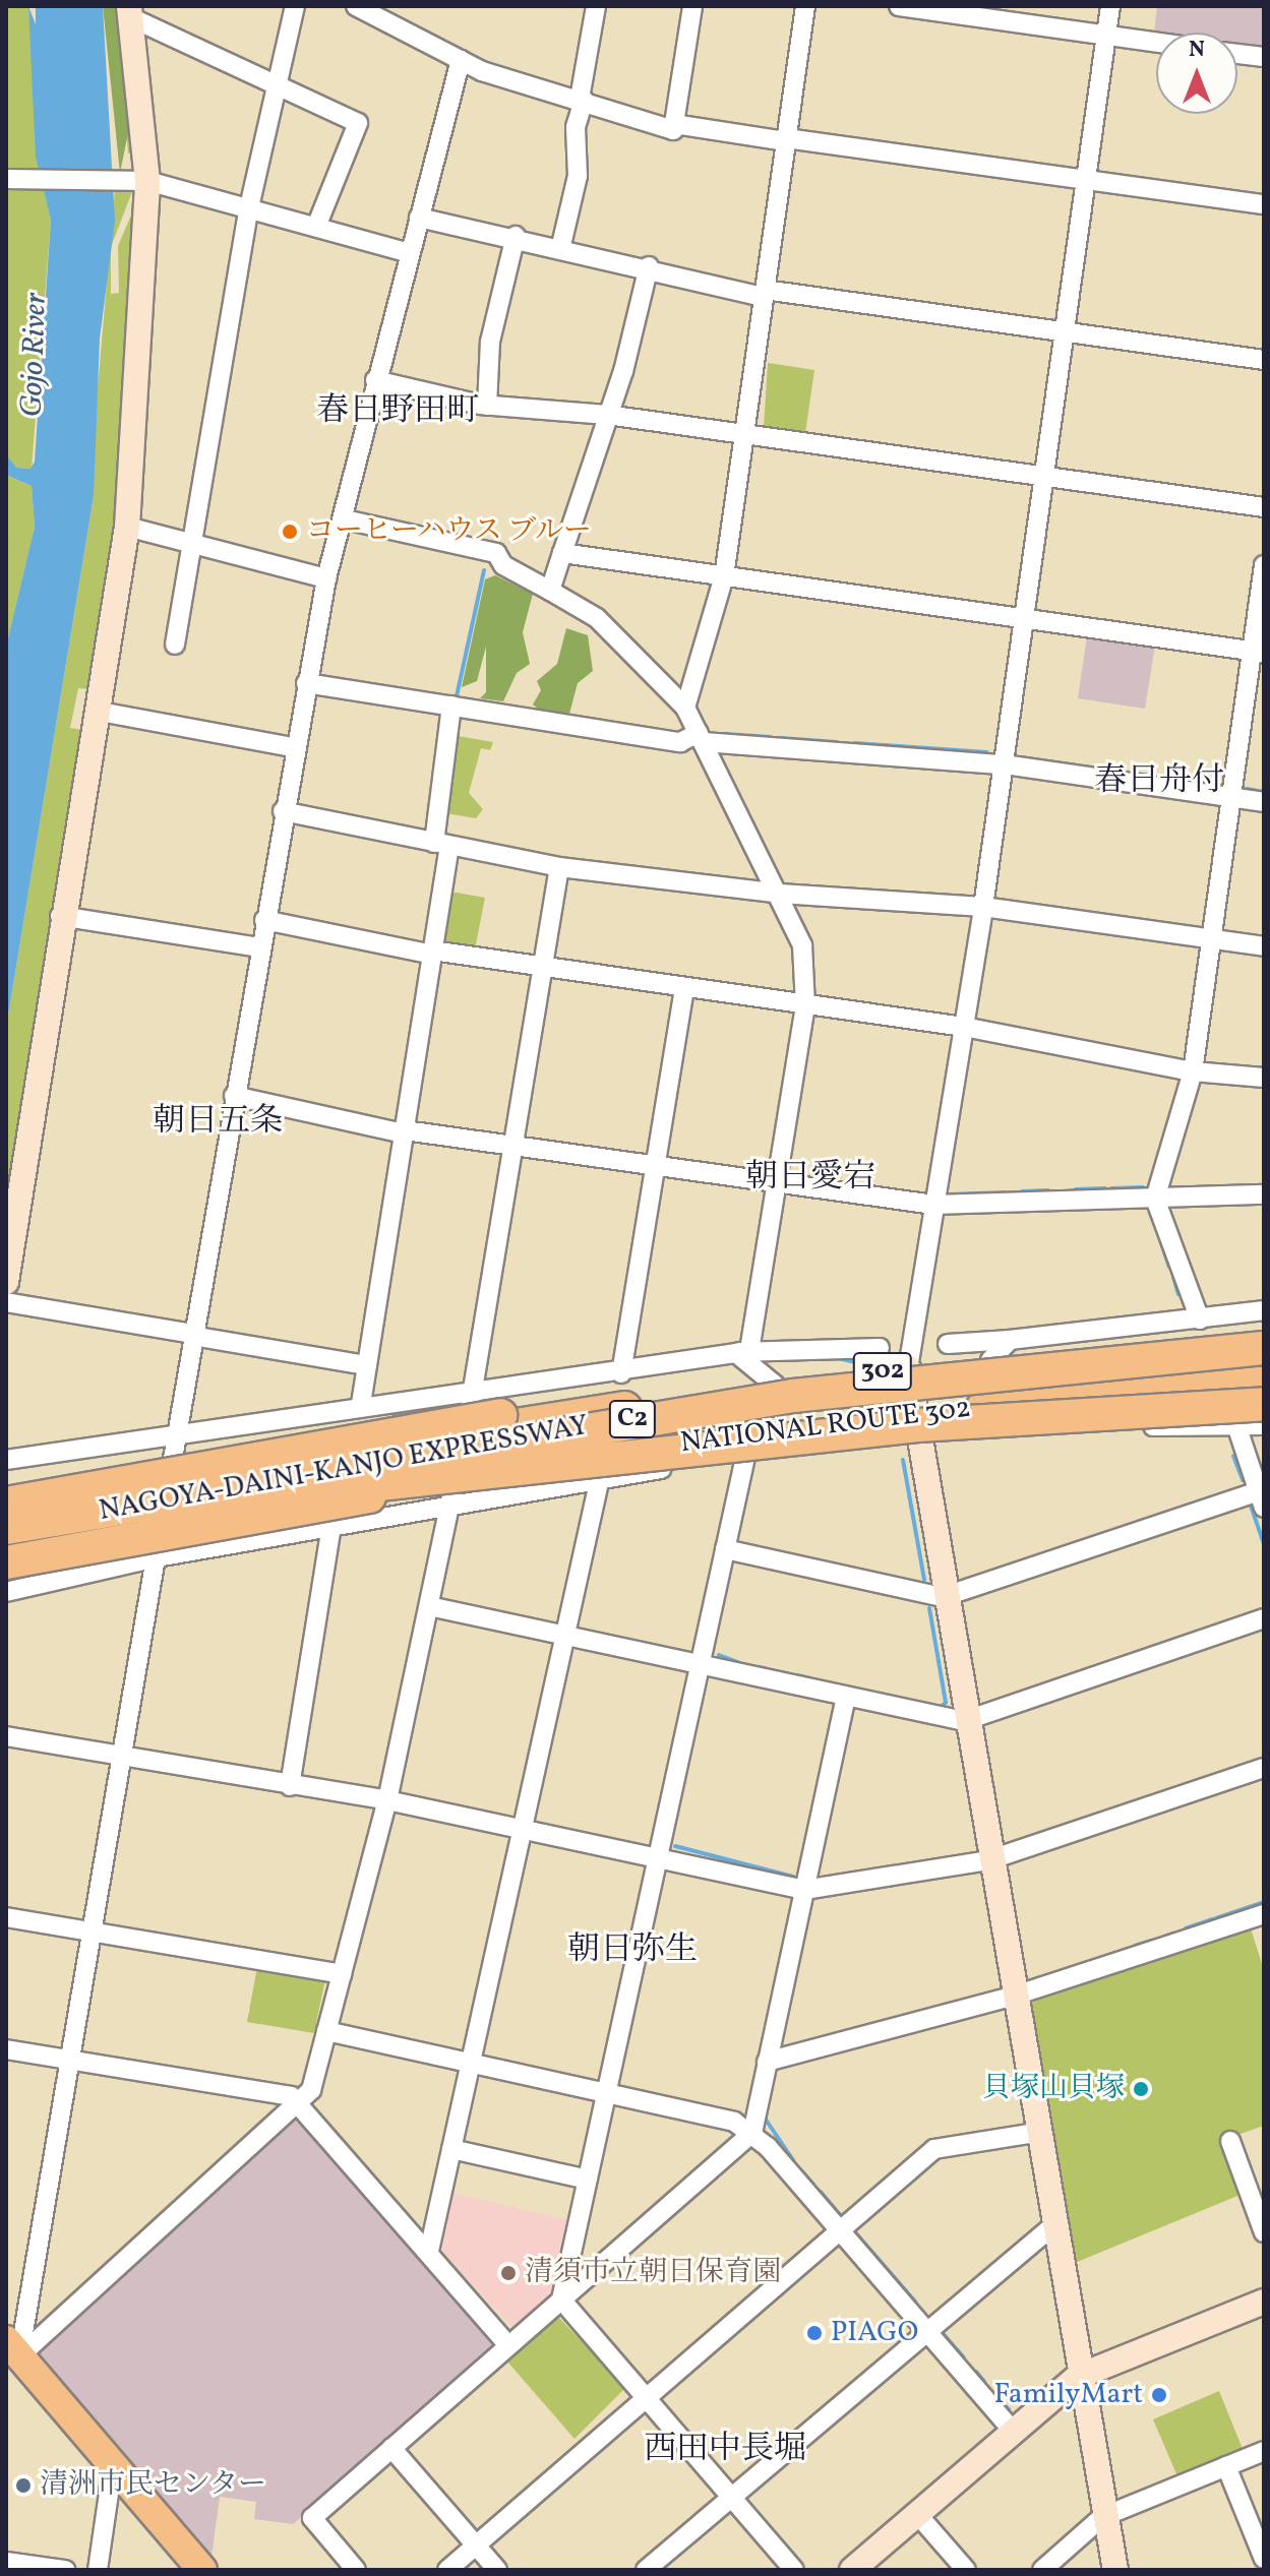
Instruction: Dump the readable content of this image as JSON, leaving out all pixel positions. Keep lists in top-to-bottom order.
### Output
{
  "streets": {
    "highway": [
      "302",
      "C2",
      "NATIONAL ROUTE 302",
      "NAGOYA-DAINI-KANJO EXPRESSWAY"
    ]
  },
  "crossings": [
    ["NATIONAL ROUTE 302", "NAGOYA-DAINI-KANJO EXPRESSWAY"]
  ],
  "districts": [
    "春日野田町",
    "春日舟付",
    "朝日五条",
    "朝日愛宕",
    "朝日弥生",
    "西田中長堀"
  ],
  "water": ["Gojo River"],
  "places": [
    "コーヒーハウス ブルー",
    "貝塚山貝塚",
    "清須市立朝日保育園",
    "PIAGO",
    "FamilyMart",
    "清洲市民センター"
  ],
  "north": "top"
}
